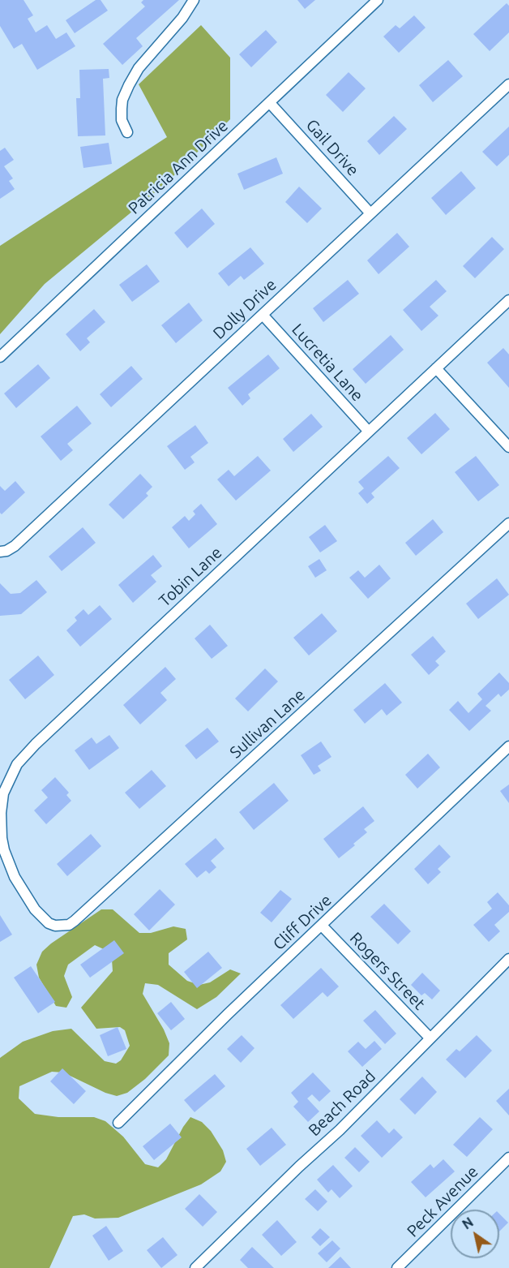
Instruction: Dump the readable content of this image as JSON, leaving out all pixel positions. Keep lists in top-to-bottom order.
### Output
{
  "streets": {
    "street": [
      "Gail Drive",
      "Patricia Ann Drive",
      "Dolly Drive",
      "Lucretia Lane",
      "Tobin Lane",
      "Sullivan Lane",
      "Cliff Drive",
      "Rogers Street",
      "Beach Road",
      "Peck Avenue"
    ]
  },
  "crossings": [
    ["Gail Drive", "Patricia Ann Drive"],
    ["Gail Drive", "Dolly Drive"],
    ["Dolly Drive", "Lucretia Lane"],
    ["Lucretia Lane", "Tobin Lane"],
    ["Tobin Lane", "Sullivan Lane"],
    ["Cliff Drive", "Rogers Street"],
    ["Rogers Street", "Beach Road"]
  ],
  "north": "top left"
}
